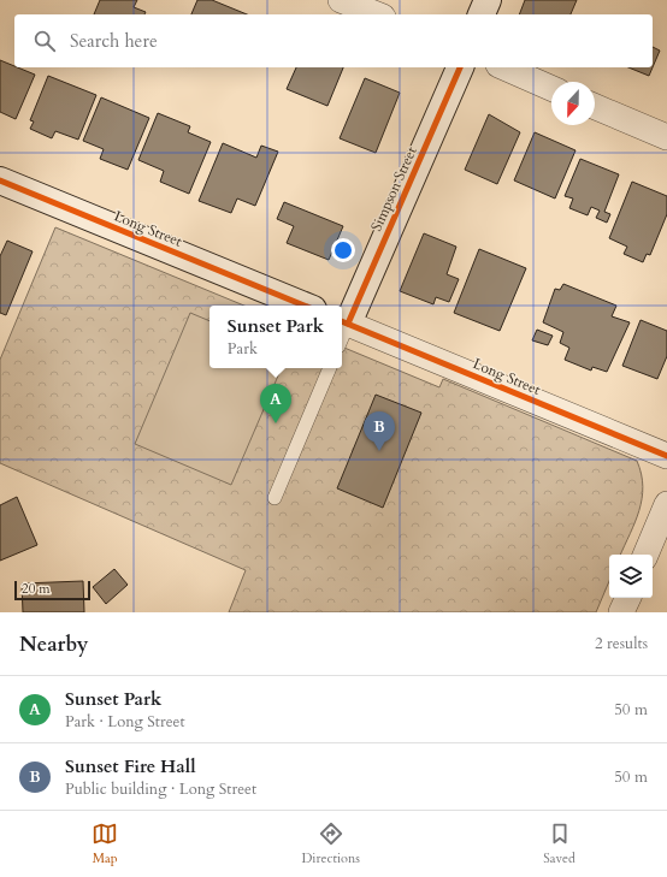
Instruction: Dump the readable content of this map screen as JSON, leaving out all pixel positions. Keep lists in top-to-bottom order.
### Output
{
  "streets": {
    "street": ["Simpson Street", "Long Street"]
  },
  "crossings": [
    ["Simpson Street", "Long Street"]
  ],
  "scale_bar": "20 m",
  "north": "bottom",
  "page": {
    "search": "Search here",
    "popup": ["Sunset Park", "Park"],
    "pins": ["A", "B"],
    "scale": "20 m",
    "heading": ["Nearby", "2 results"],
    "list": [
      {
        "mark": "A",
        "name": "Sunset Park",
        "note": "Park · Long Street",
        "value": "50 m"
      },
      {
        "mark": "B",
        "name": "Sunset Fire Hall",
        "note": "Public building · Long Street",
        "value": "50 m"
      }
    ],
    "nav": ["Map", "Directions", "Saved"]
  }
}
